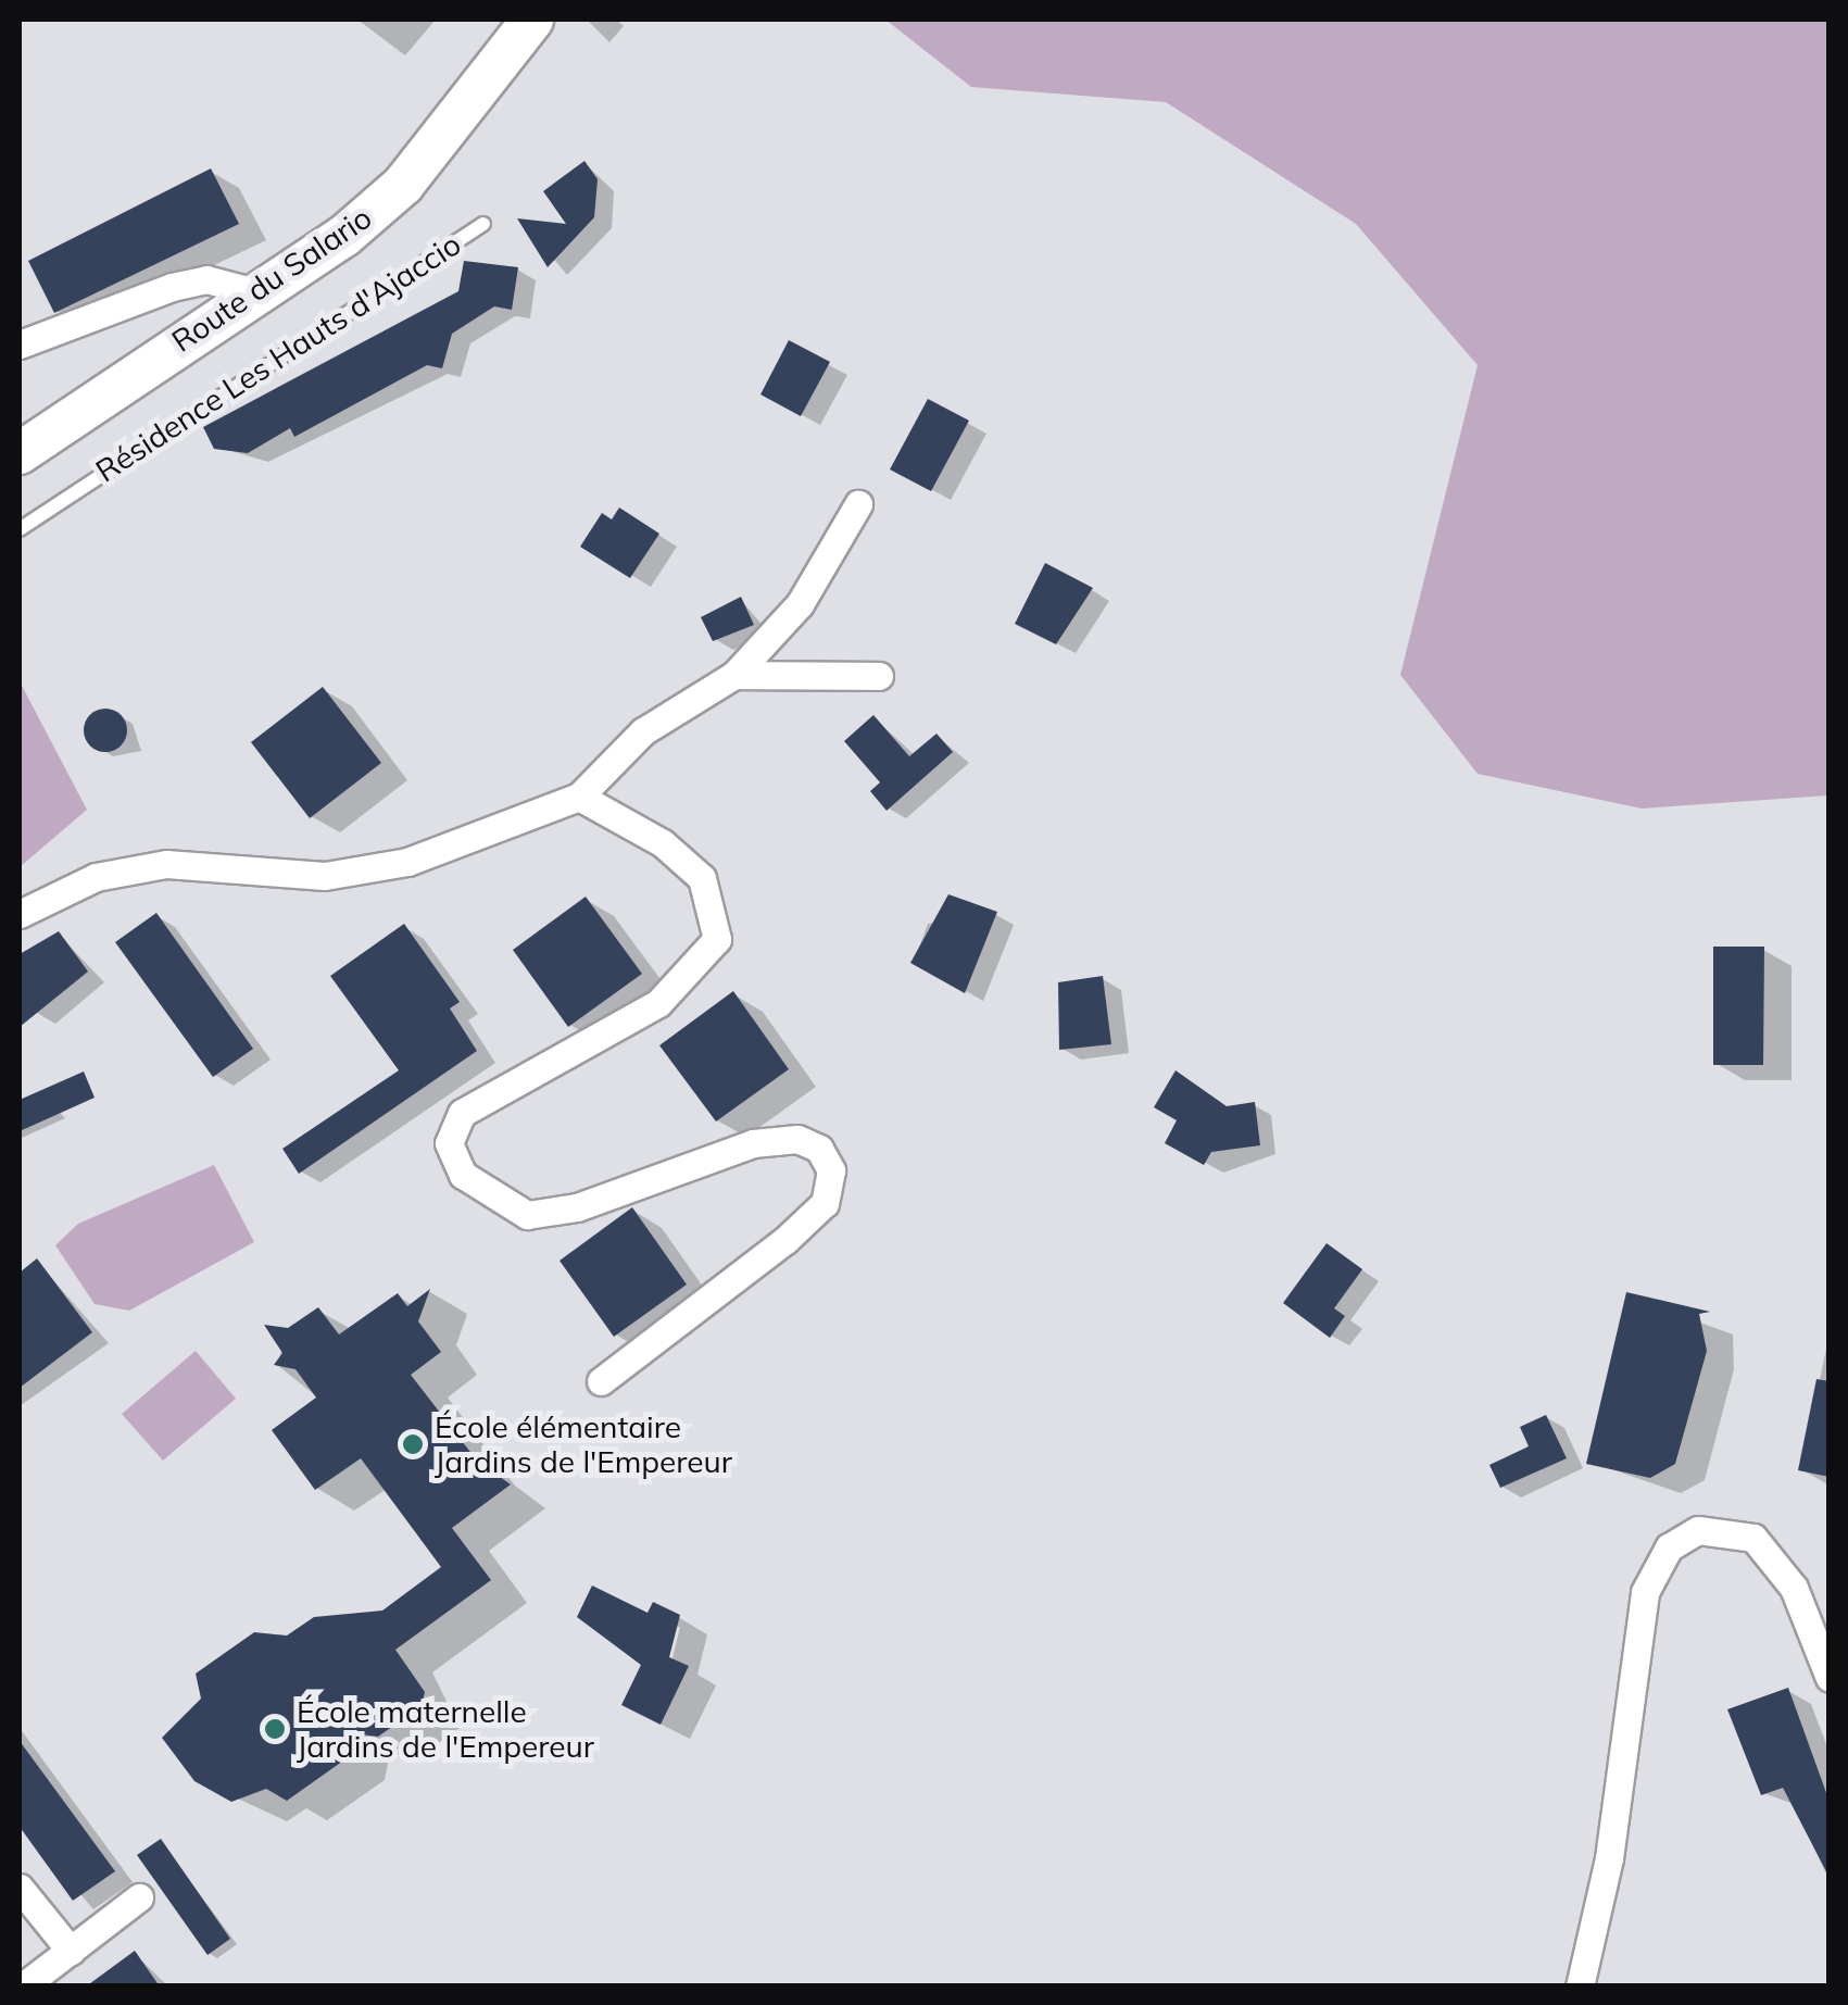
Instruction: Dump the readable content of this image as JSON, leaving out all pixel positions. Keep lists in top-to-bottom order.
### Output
{
  "streets": {
    "main road": ["Route du Salario"],
    "lane": ["Résidence Les Hauts d'Ajaccio"]
  },
  "places": ["École élémentaire Jardins de l'Empereur", "École maternelle Jardins de l'Empereur"]
}
